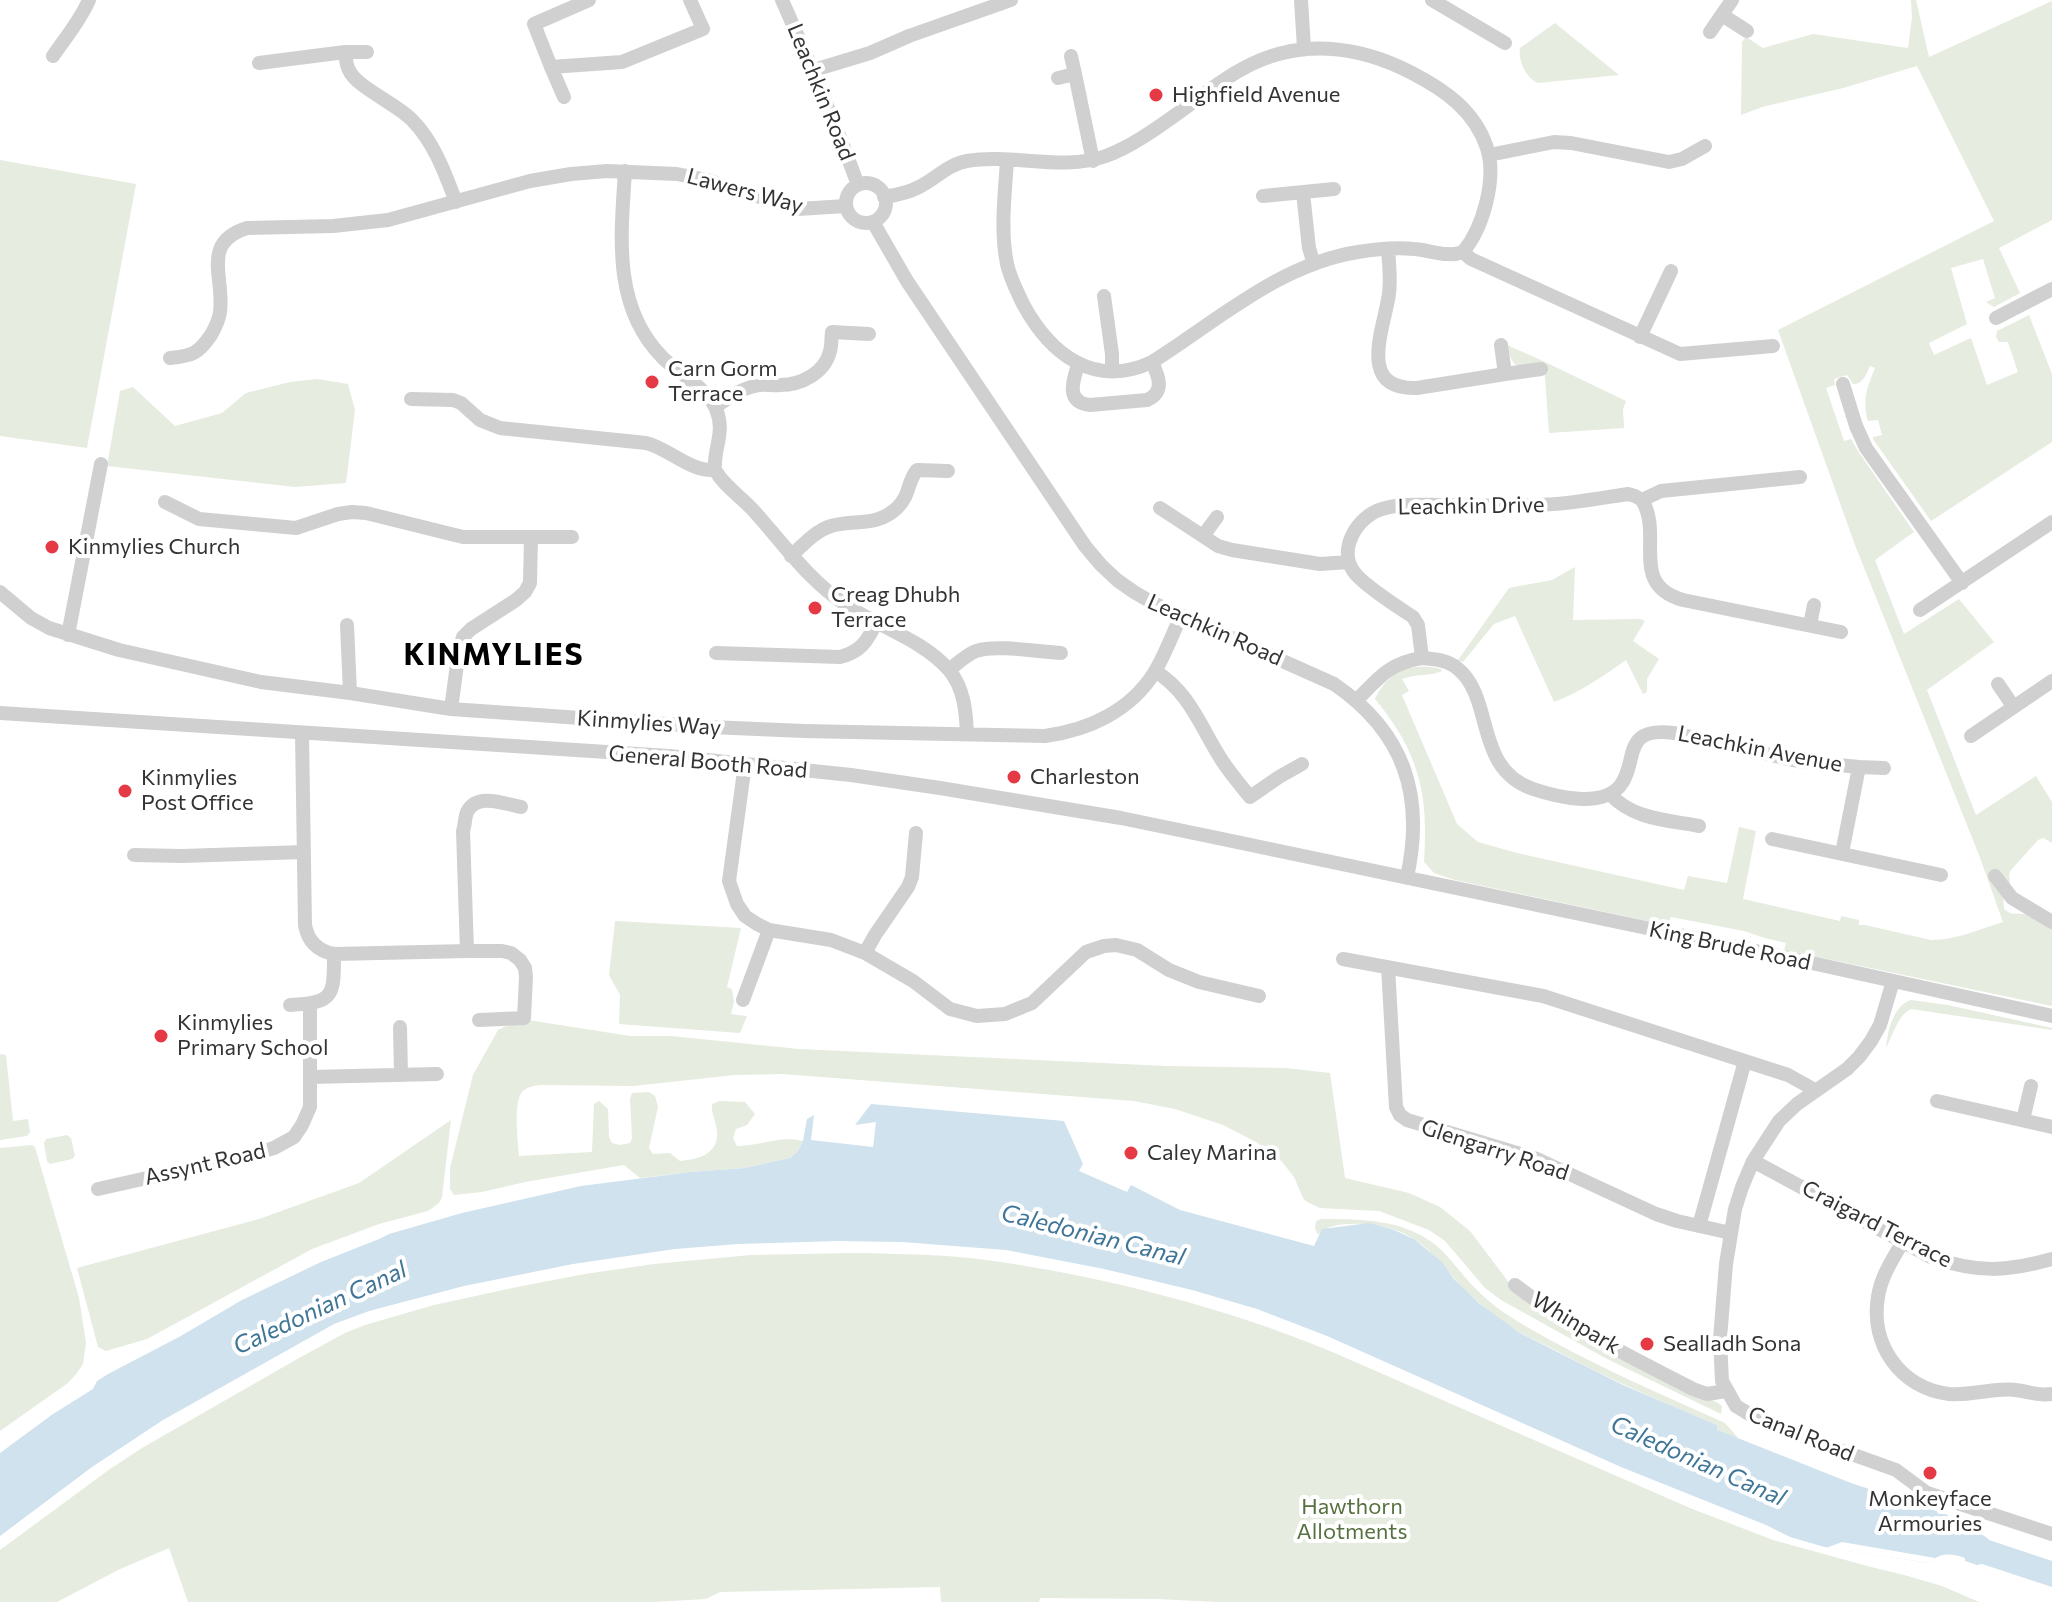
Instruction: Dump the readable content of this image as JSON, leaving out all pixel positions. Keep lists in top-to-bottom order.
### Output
{
  "streets": {
    "street": [
      "Leachkin Road",
      "Lawers Way",
      "Leachkin Drive",
      "Kinmylies Way",
      "Leachkin Avenue",
      "General Booth Road",
      "King Brude Road",
      "Glengarry Road",
      "Assynt Road",
      "Craigard Terrace",
      "Whinpark",
      "Canal Road"
    ]
  },
  "crossings": [
    ["Leachkin Road", "Lawers Way"],
    ["Leachkin Road", "Kinmylies Way"],
    ["Leachkin Road", "General Booth Road"],
    ["Leachkin Road", "King Brude Road"],
    ["General Booth Road", "King Brude Road"],
    ["King Brude Road", "Canal Road"],
    ["Glengarry Road", "Canal Road"],
    ["Craigard Terrace", "Canal Road"],
    ["Whinpark", "Canal Road"]
  ],
  "districts": ["KINMYLIES"],
  "water": ["Caledonian Canal"],
  "parks": ["Hawthorn Allotments"],
  "places": [
    "Highfield Avenue",
    "Carn Gorm Terrace",
    "Kinmylies Church",
    "Creag Dhubh Terrace",
    "Charleston",
    "Kinmylies Post Office",
    "Kinmylies Primary School",
    "Caley Marina",
    "Sealladh Sona",
    "Monkeyface Armouries"
  ]
}
